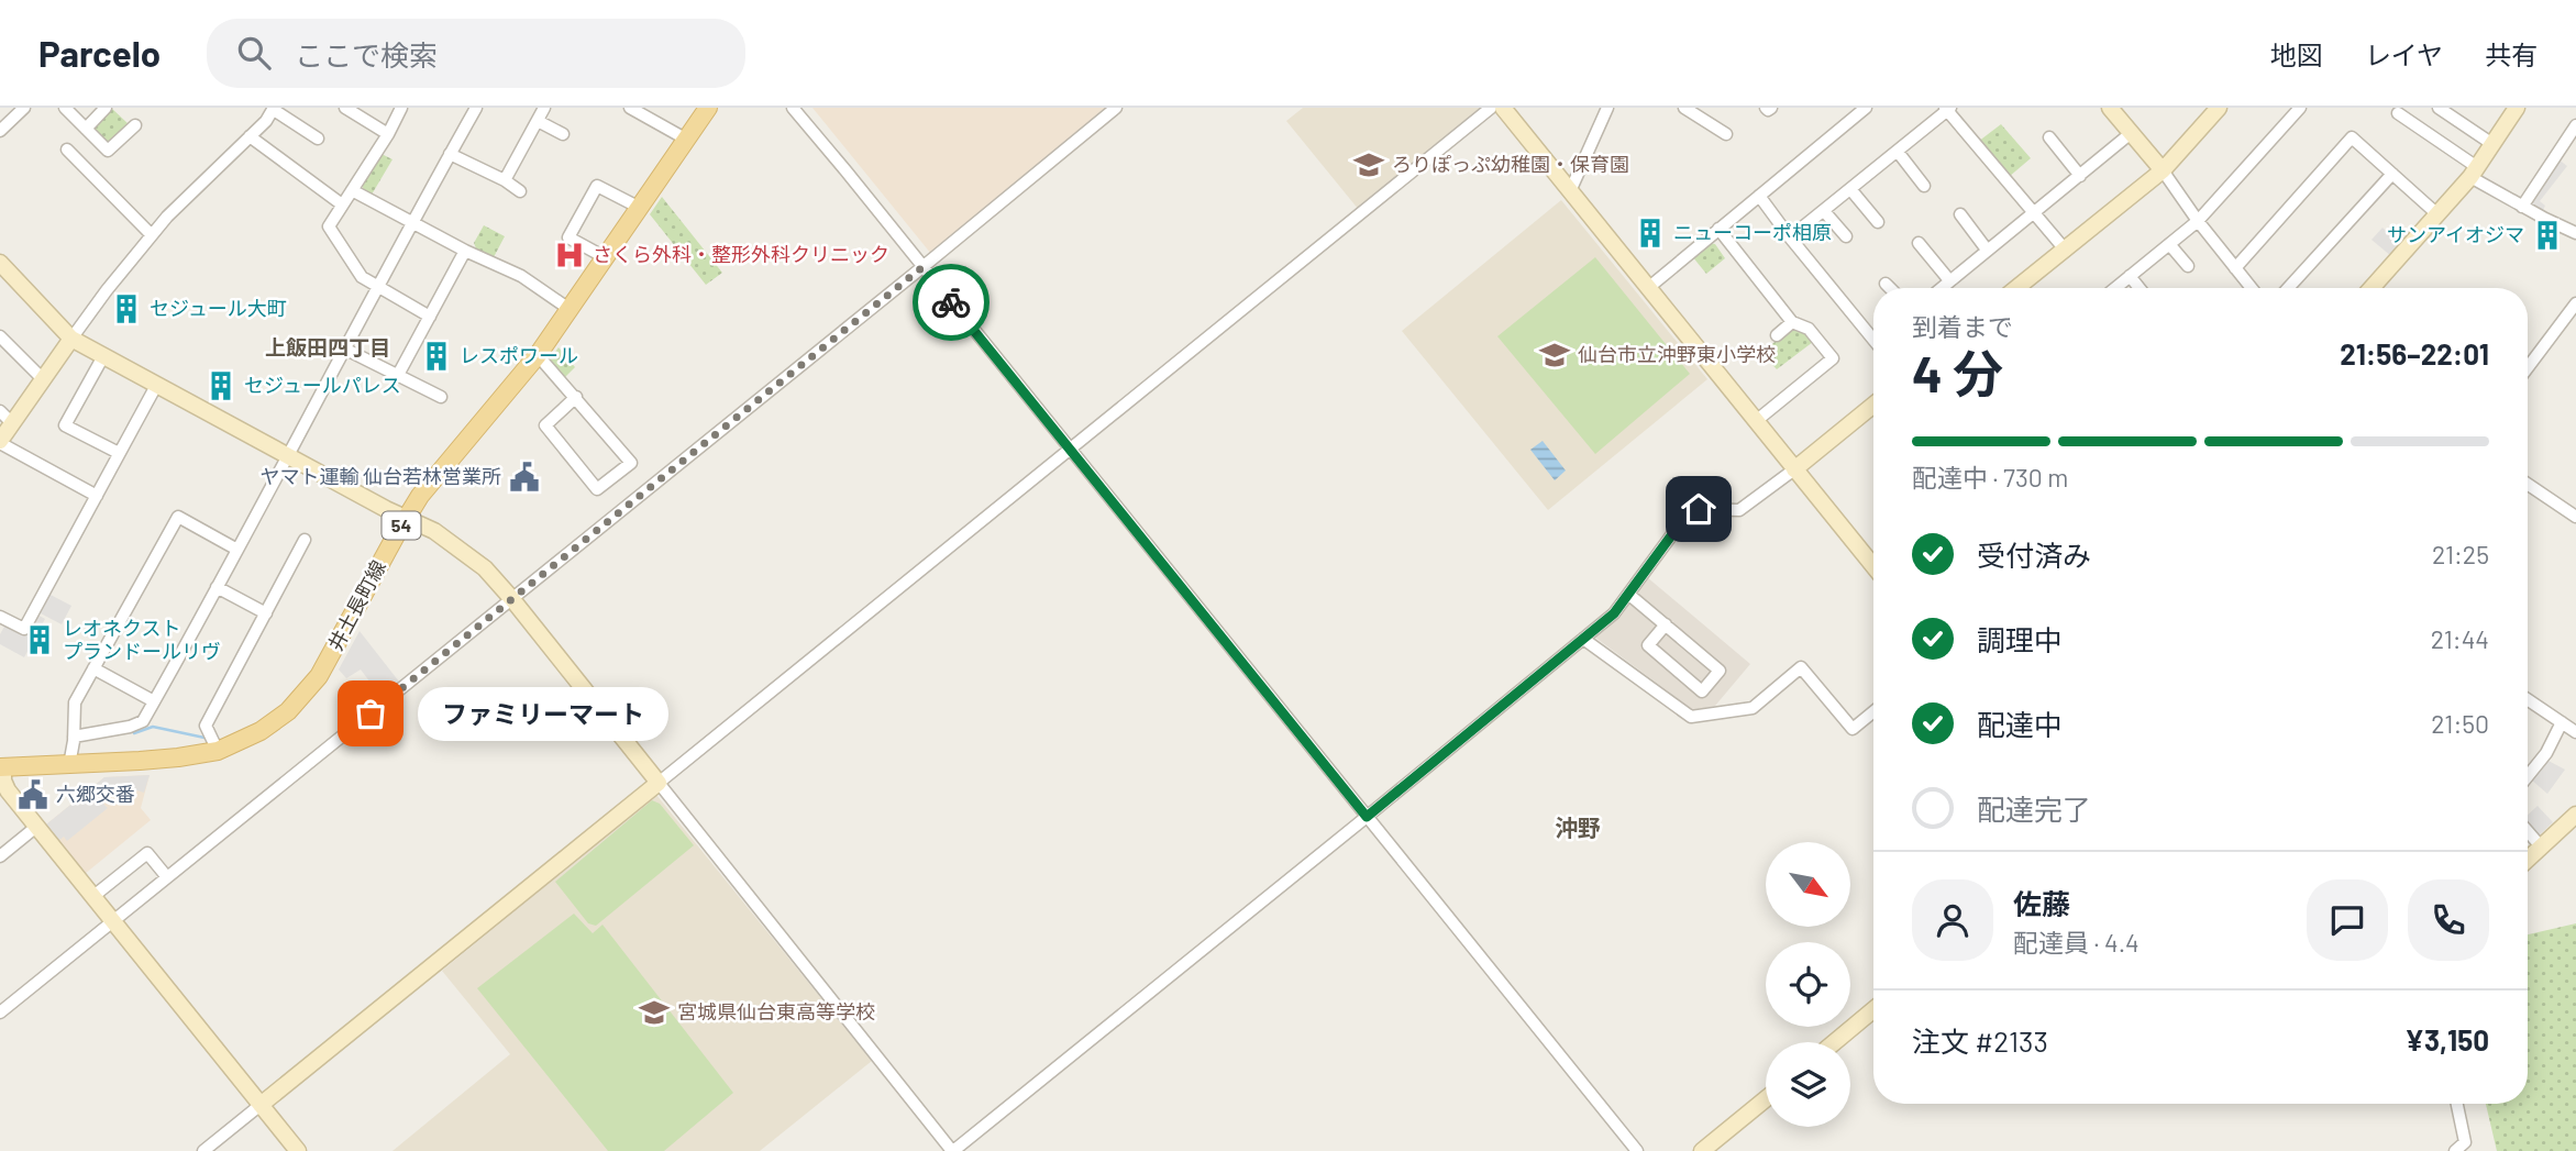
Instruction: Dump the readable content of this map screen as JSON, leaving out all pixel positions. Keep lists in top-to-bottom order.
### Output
{
  "streets": {
    "main road": ["54", "井土長町線"]
  },
  "districts": ["上飯田四丁目", "沖野"],
  "places": {
    "school or university": ["ろりぽっぷ幼稚園・保育園", "仙台市立沖野東小学校", "宮城県仙台東高等学校"],
    "building": [
      "ニューコーポ相原",
      "サンアイオジマ",
      "セジュール大町",
      "レスポワール",
      "セジュールパレス",
      "レオネクスト プランドールリヴ"
    ],
    "hospital": ["さくら外科・整形外科クリニック"],
    "public building": ["ヤマト運輸 仙台若林営業所", "六郷交番"],
    "other": ["ファミリーマート"]
  },
  "north": "bottom right",
  "page": {
    "header": "Parcelo",
    "search": "ここで検索",
    "nav": ["地図", "レイヤ", "共有"],
    "heading": ["4 分", "到着まで", "21:56–22:01"],
    "panel": [
      "佐藤",
      "配達員 · 4.4",
      "注文 #2133",
      "¥3,150"
    ],
    "bar": "配達中 · 730 m",
    "list": [
      ["受付済み", "21:25"],
      ["調理中", "21:44"],
      ["配達中", "21:50"],
      "配達完了"
    ],
    "bubble": "ファミリーマート"
  }
}
